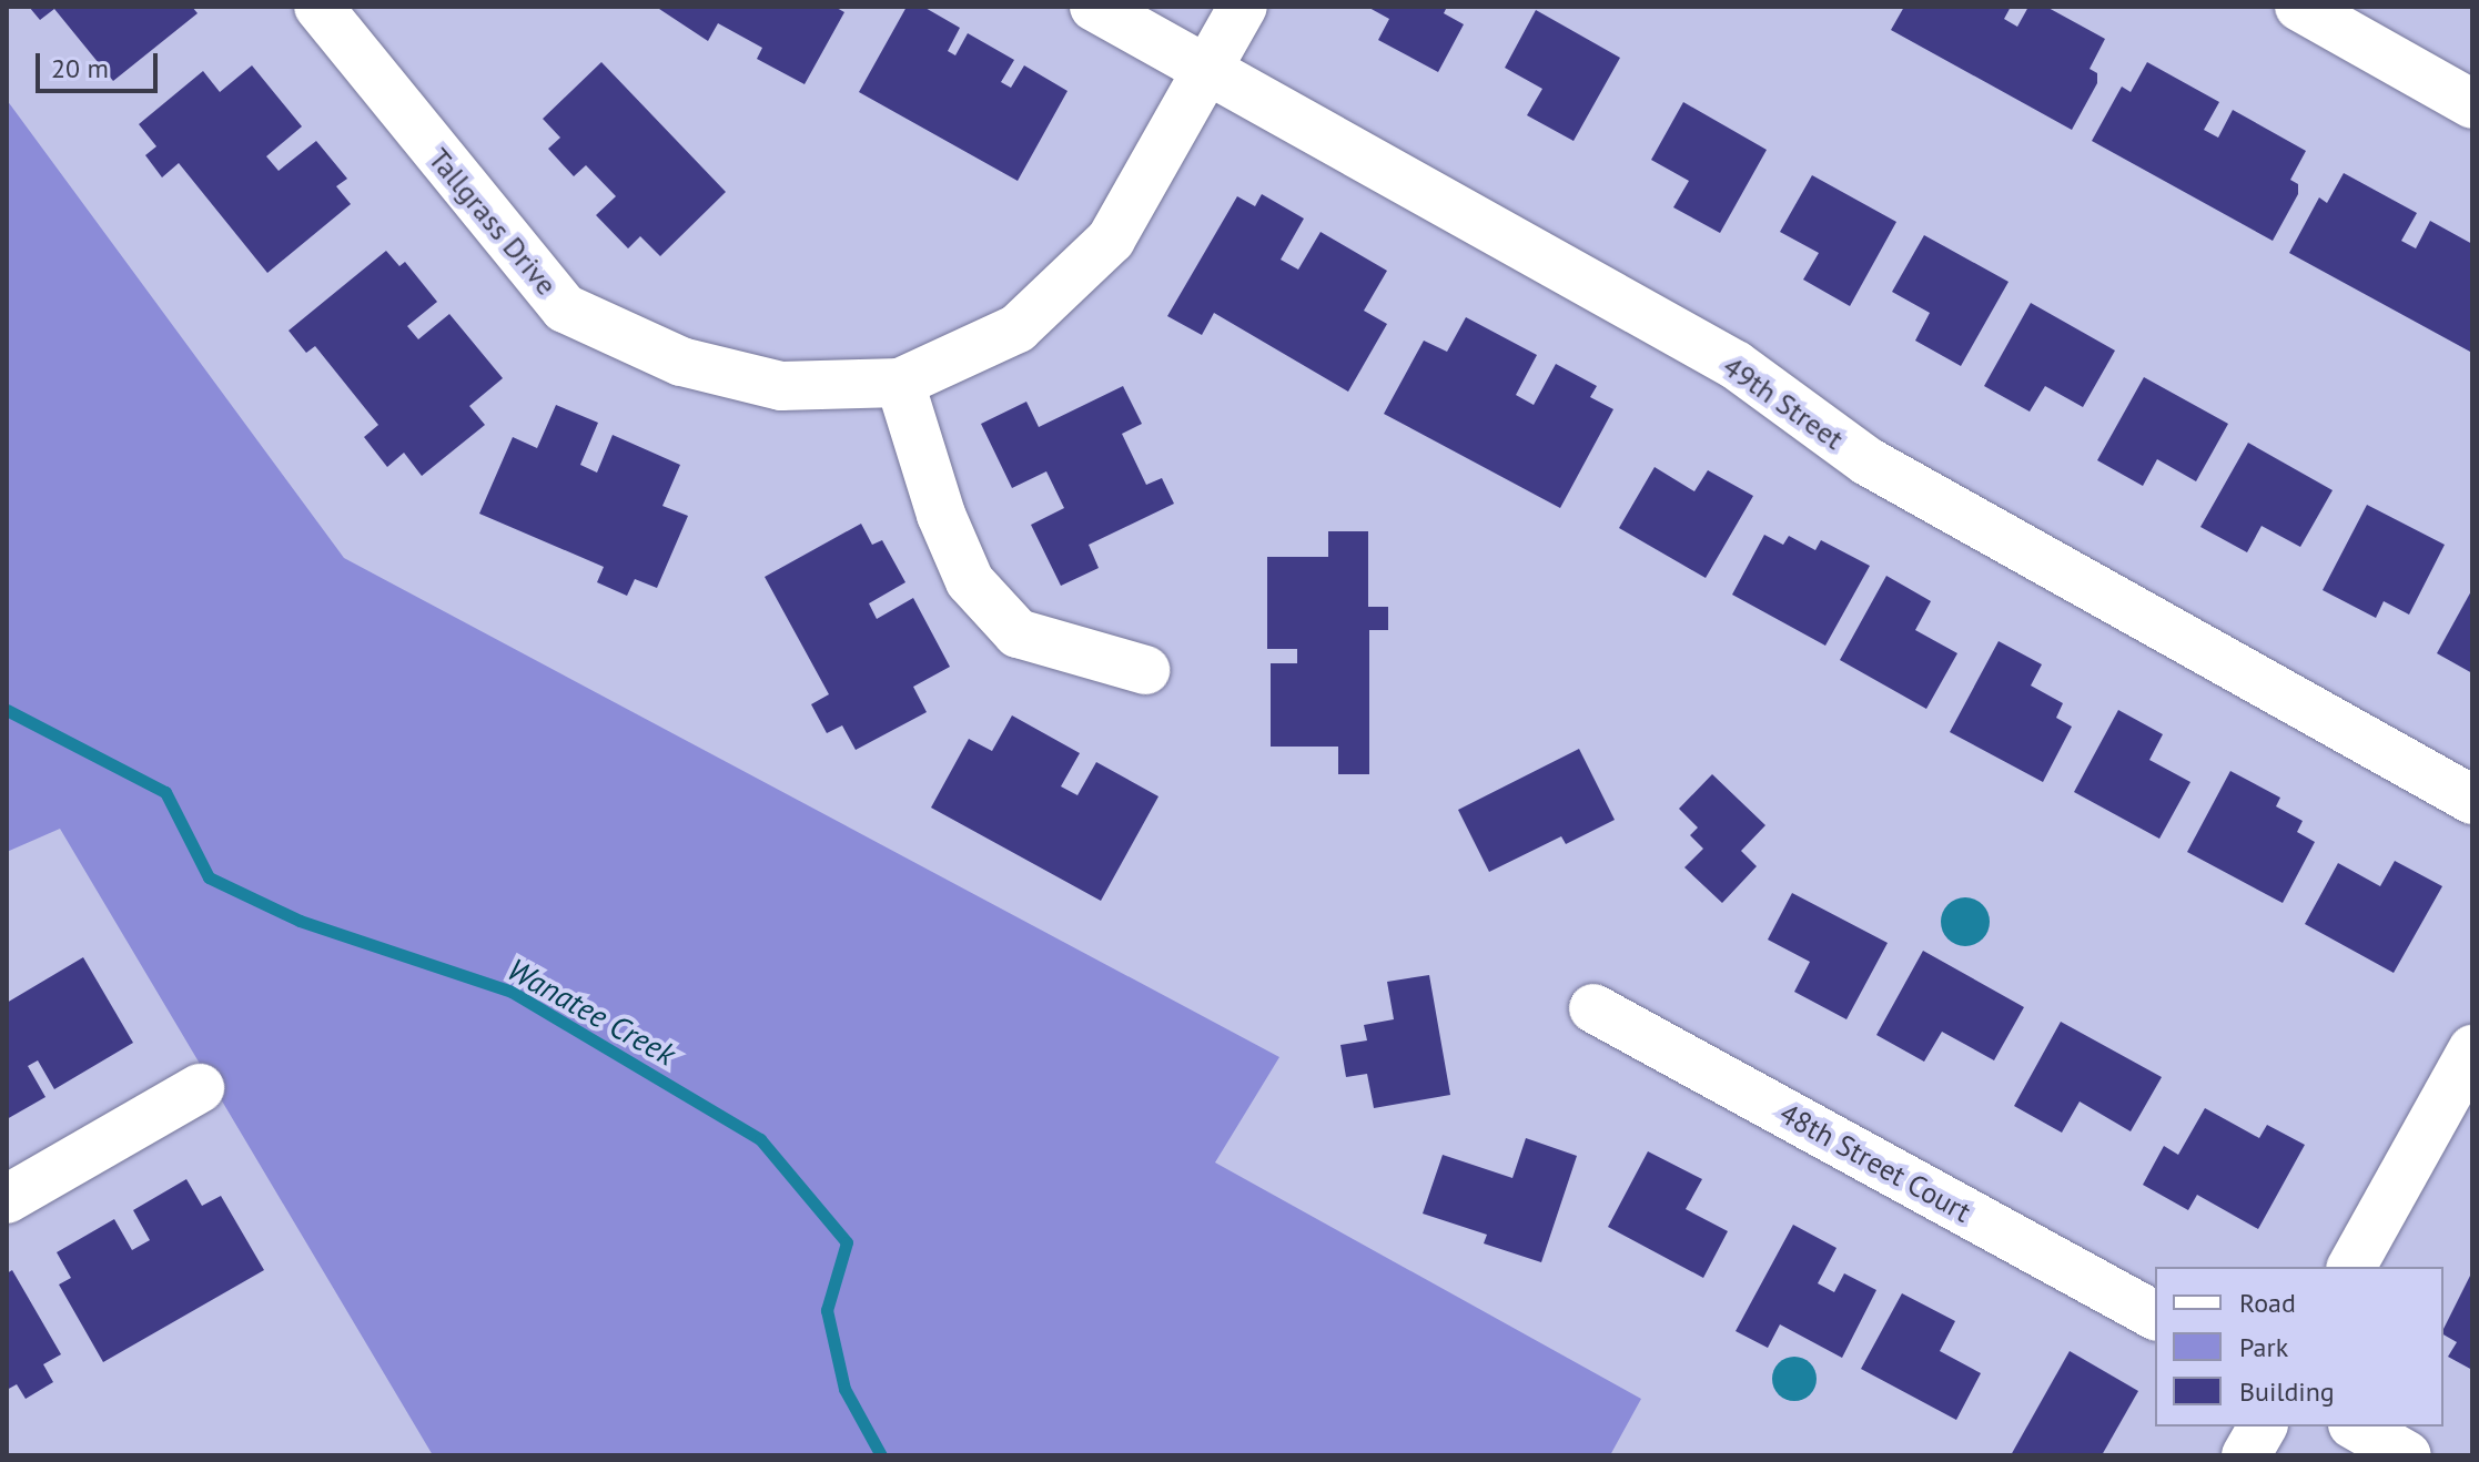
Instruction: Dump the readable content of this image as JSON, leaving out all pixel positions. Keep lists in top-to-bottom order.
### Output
{
  "streets": {
    "street": ["Tallgrass Drive", "49th Street", "48th Street Court"]
  },
  "crossings": [
    ["Tallgrass Drive", "49th Street"]
  ],
  "water": ["Wanatee Creek"],
  "legend": ["Road", "Park", "Building"],
  "scale_bar": "20 m"
}
